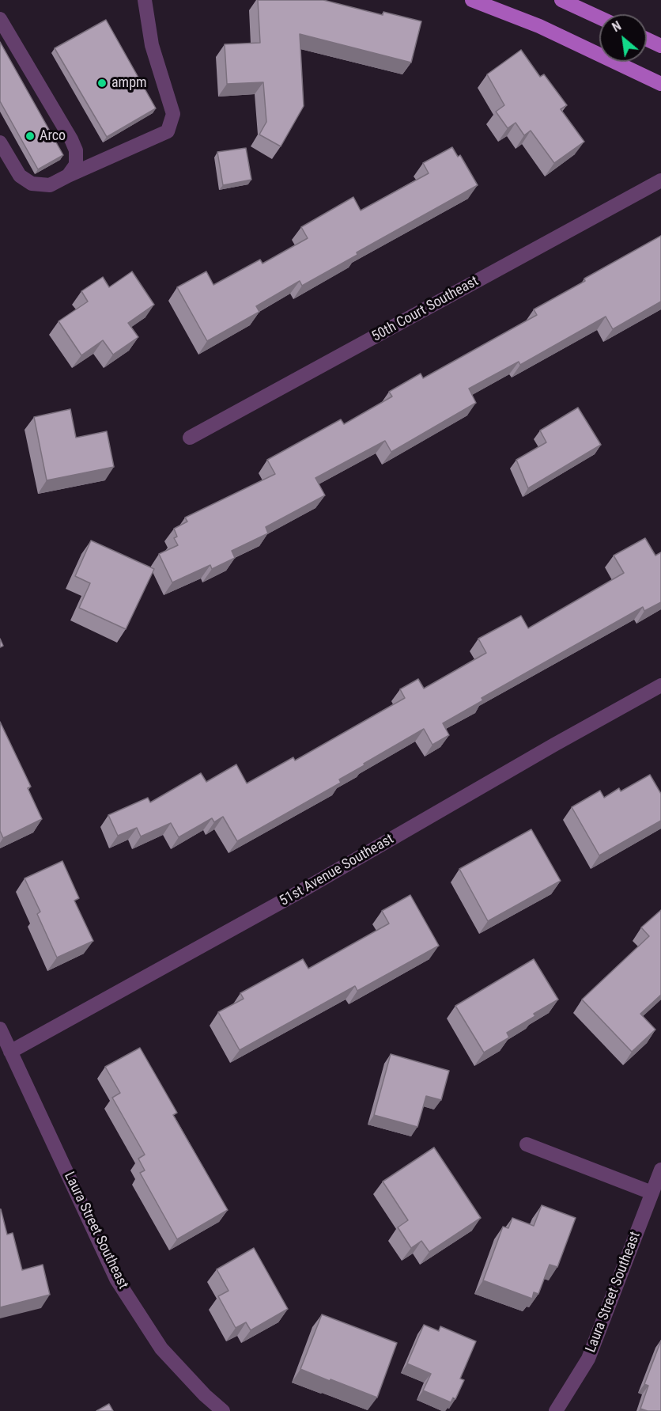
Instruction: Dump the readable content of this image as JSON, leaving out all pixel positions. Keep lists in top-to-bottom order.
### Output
{
  "streets": {
    "street": ["50th Court Southeast", "51st Avenue Southeast", "Laura Street Southeast"]
  },
  "crossings": [
    ["51st Avenue Southeast", "Laura Street Southeast"]
  ],
  "places": ["ampm", "Arco"],
  "north": "top left"
}
